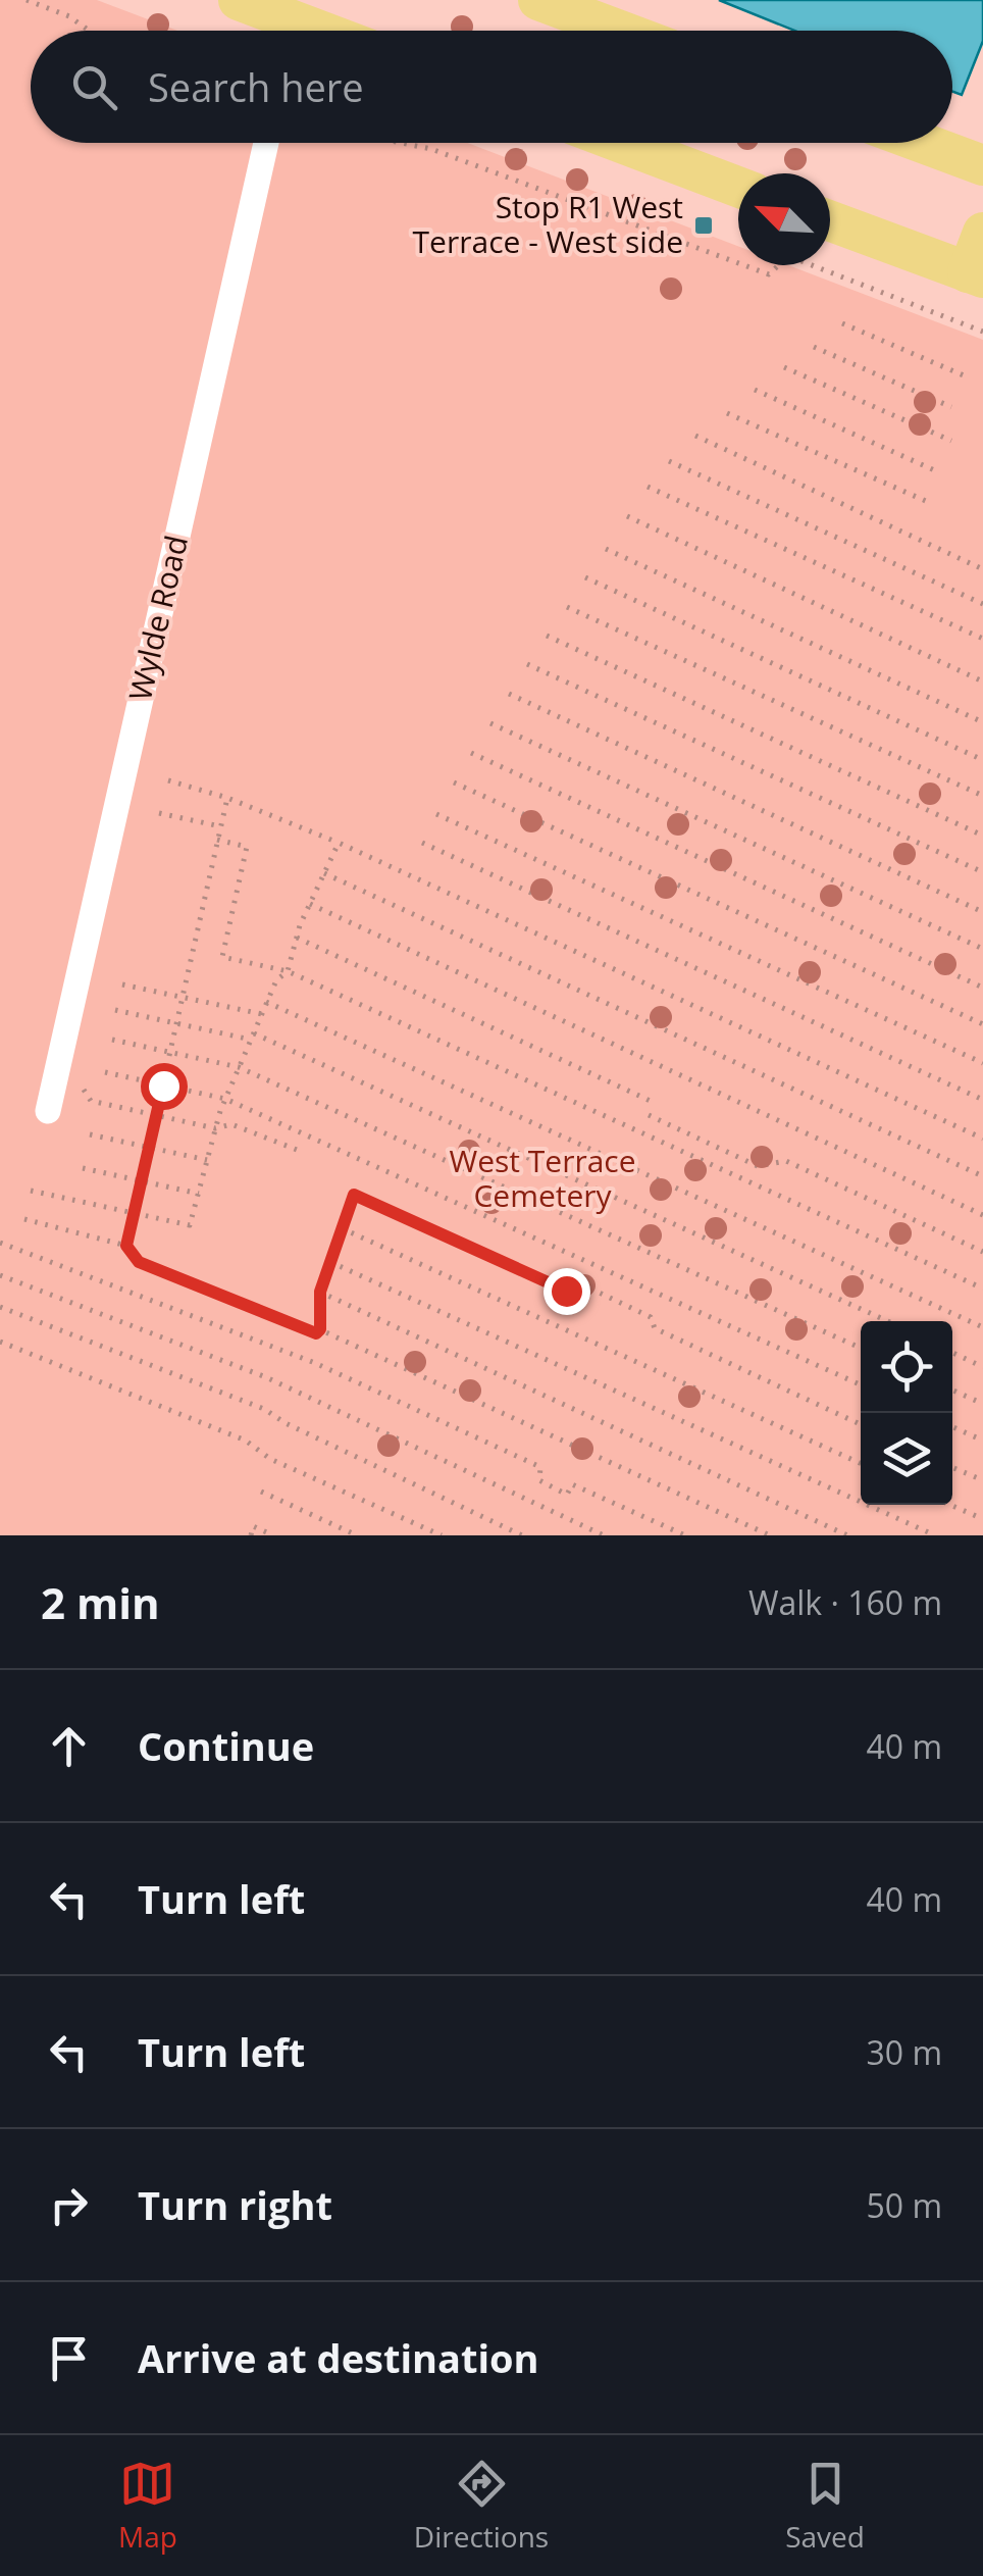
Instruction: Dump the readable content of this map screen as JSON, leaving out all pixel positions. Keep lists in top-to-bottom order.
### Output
{
  "streets": {
    "street": ["Wylde Road"]
  },
  "parks": ["West Terrace Cemetery"],
  "places": {
    "transit": ["Stop R1 West Terrace - West side"]
  },
  "north": "top left",
  "page": {
    "search": "Search here",
    "heading": ["2 min", "Walk · 160 m"],
    "list": [
      ["Continue", "40 m"],
      ["Turn left", "40 m"],
      ["Turn left", "30 m"],
      ["Turn right", "50 m"],
      "Arrive at destination"
    ],
    "nav": ["Map", "Directions", "Saved"]
  }
}
